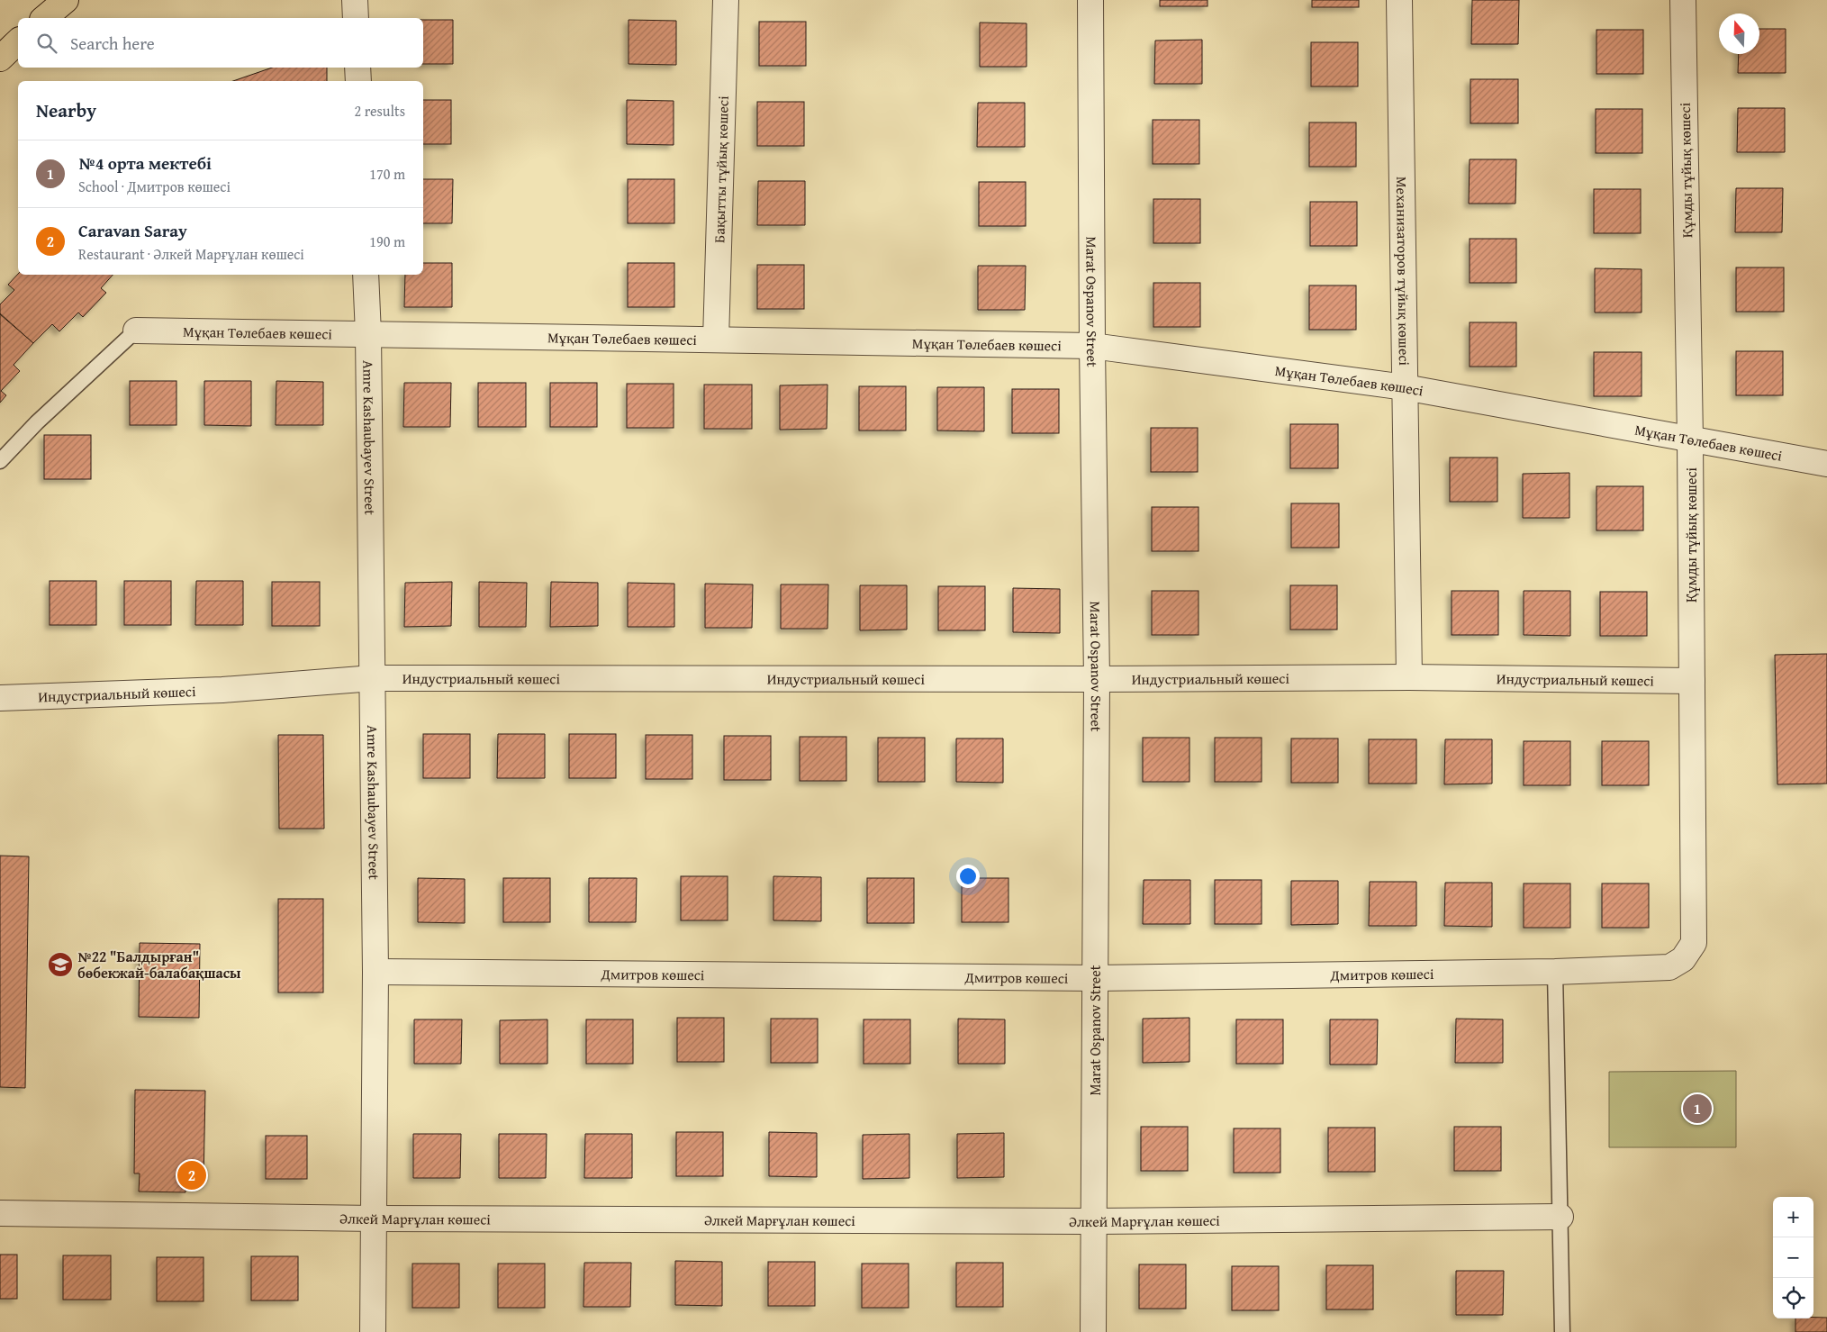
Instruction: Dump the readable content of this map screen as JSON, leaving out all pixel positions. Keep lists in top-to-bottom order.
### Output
{
  "streets": {
    "street": [
      "Бақытты тұйық көшесі",
      "Құмды тұйық көшесі",
      "Механизаторов тұйық көшесі",
      "Marat Ospanov Street",
      "Мұқан Төлебаев көшесі",
      "Amre Kashaubayev Street",
      "Индустриальный көшесі",
      "Дмитров көшесі",
      "Әлкей Марғұлан көшесі"
    ]
  },
  "crossings": [
    ["Бақытты тұйық көшесі", "Мұқан Төлебаев көшесі"],
    ["Құмды тұйық көшесі", "Мұқан Төлебаев көшесі"],
    ["Құмды тұйық көшесі", "Индустриальный көшесі"],
    ["Құмды тұйық көшесі", "Дмитров көшесі"],
    ["Механизаторов тұйық көшесі", "Мұқан Төлебаев көшесі"],
    ["Механизаторов тұйық көшесі", "Индустриальный көшесі"],
    ["Marat Ospanov Street", "Мұқан Төлебаев көшесі"],
    ["Marat Ospanov Street", "Индустриальный көшесі"],
    ["Marat Ospanov Street", "Дмитров көшесі"],
    ["Marat Ospanov Street", "Әлкей Марғұлан көшесі"],
    ["Мұқан Төлебаев көшесі", "Amre Kashaubayev Street"],
    ["Amre Kashaubayev Street", "Индустриальный көшесі"],
    ["Amre Kashaubayev Street", "Дмитров көшесі"],
    ["Amre Kashaubayev Street", "Әлкей Марғұлан көшесі"]
  ],
  "places": {
    "school or university": ["№22 \"Балдырған\" бөбекжай-балабақшасы"]
  },
  "north": "top",
  "page": {
    "search": "Search here",
    "heading": ["Nearby", "2 results"],
    "list": [
      {
        "mark": "1",
        "name": "№4 орта мектебі",
        "note": "School · Дмитров көшесі",
        "value": "170 m"
      },
      {
        "mark": "2",
        "name": "Caravan Saray",
        "note": "Restaurant · Әлкей Марғұлан көшесі",
        "value": "190 m"
      }
    ],
    "pins": ["1", "2"],
    "map_buttons": ["+", "−"]
  }
}
